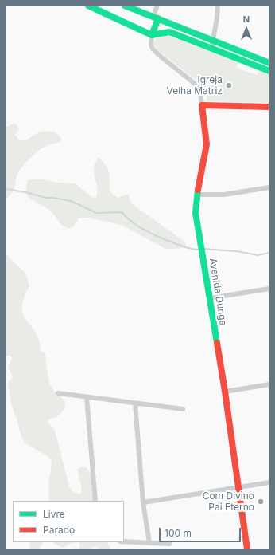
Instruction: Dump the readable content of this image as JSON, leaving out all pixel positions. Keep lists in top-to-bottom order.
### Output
{
  "streets": {
    "street": ["Avenida Dunga"]
  },
  "places": ["Igreja Velha Matriz", "Com Divino Pai Eterno"],
  "legend": ["Livre", "Parado"],
  "scale_bar": "100 m",
  "north": "top"
}
